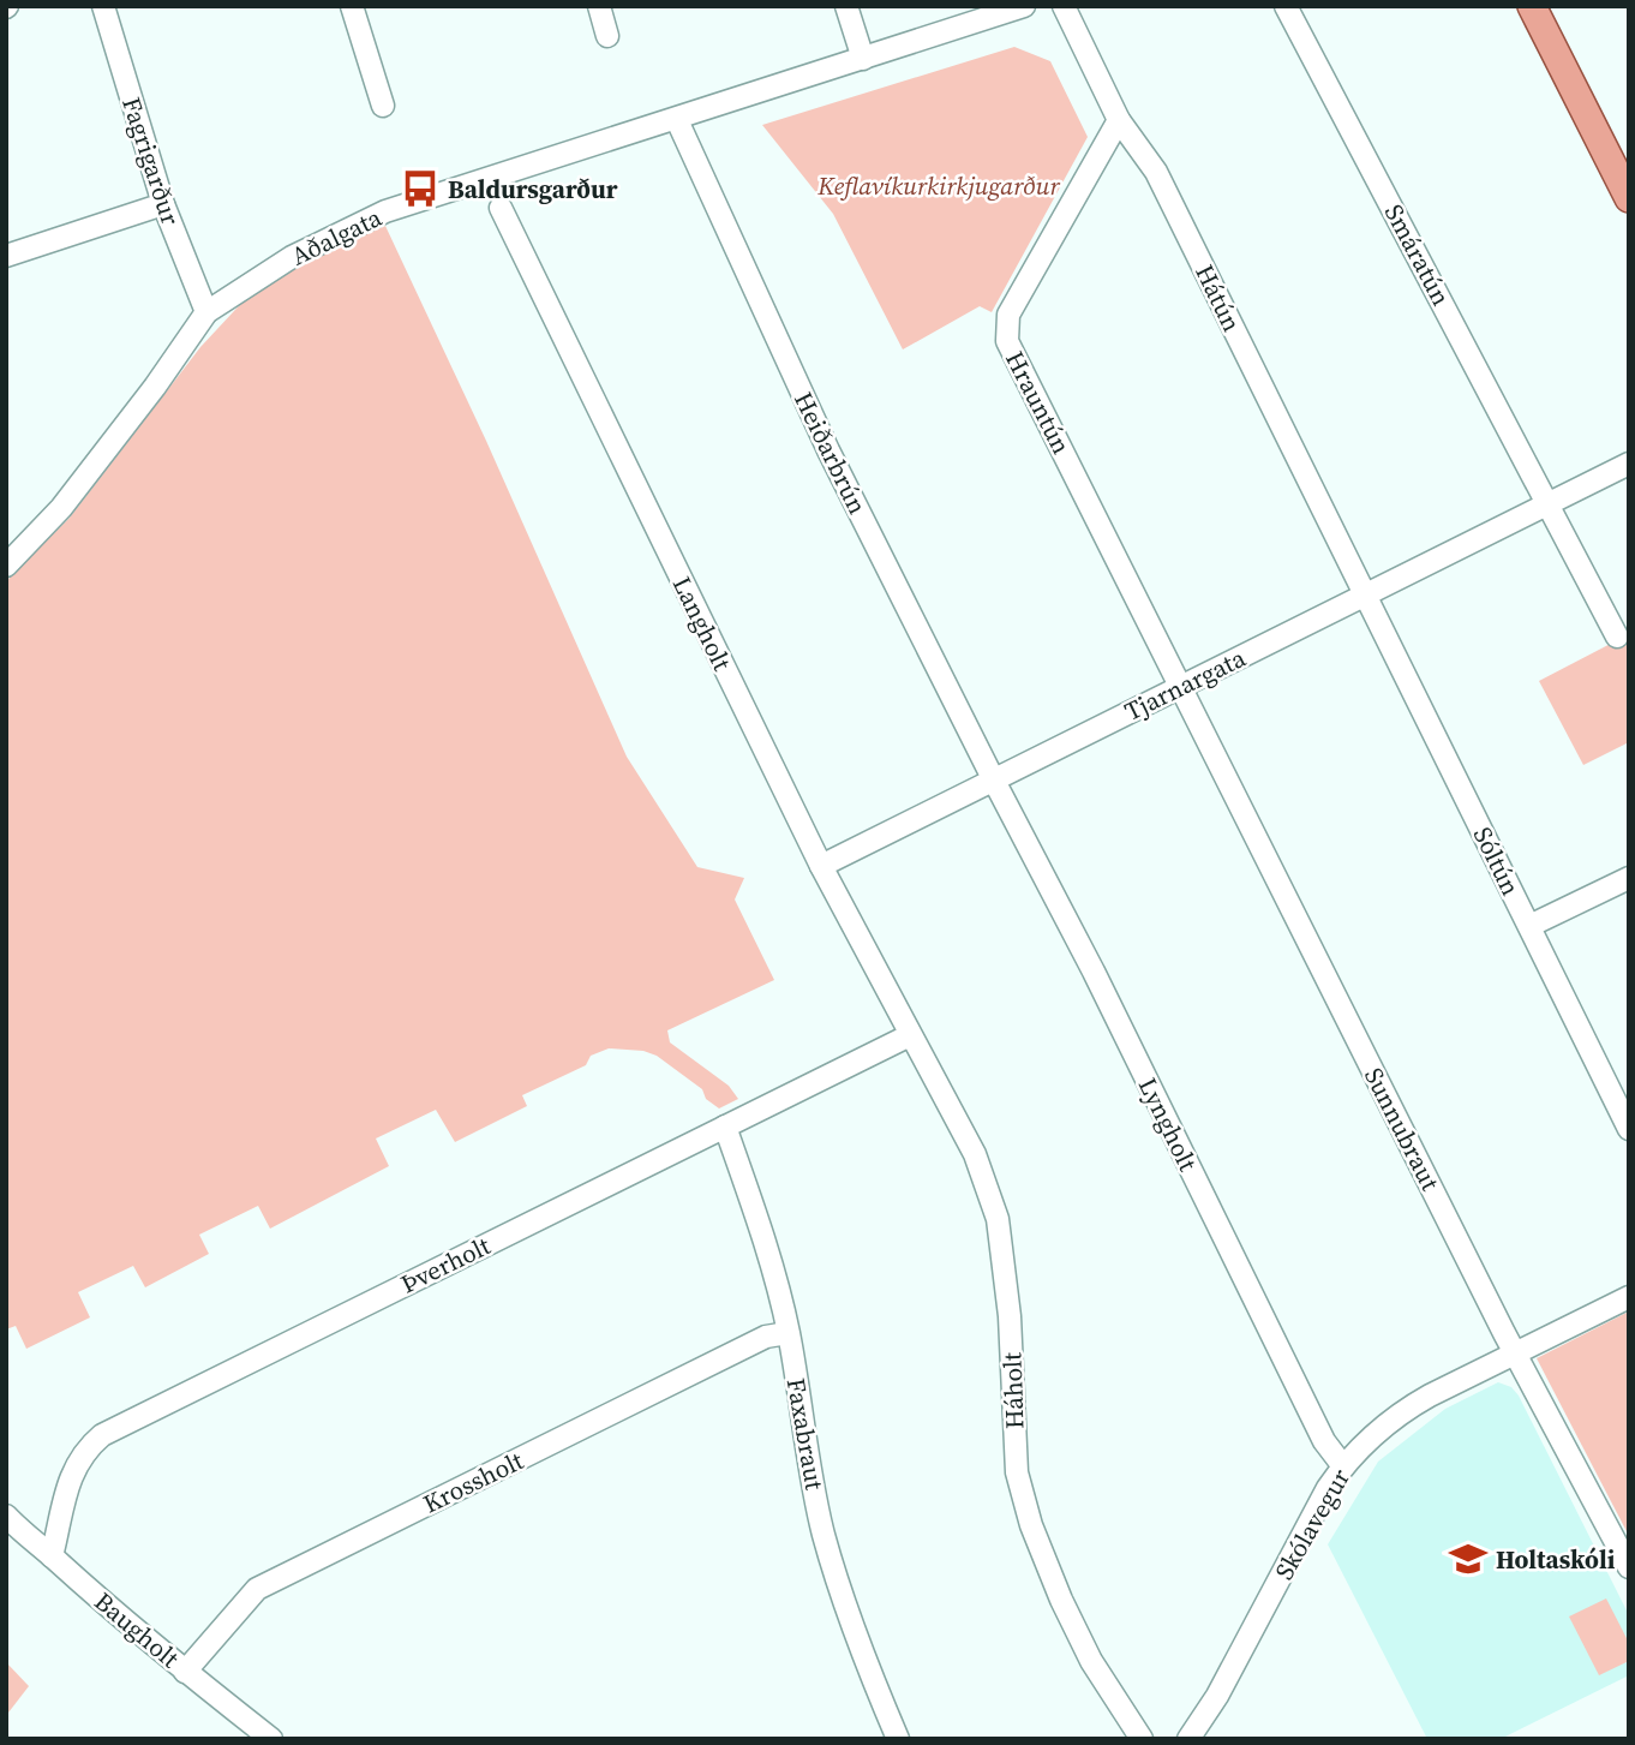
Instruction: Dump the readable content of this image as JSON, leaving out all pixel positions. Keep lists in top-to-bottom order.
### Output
{
  "streets": {
    "street": [
      "Fagrigarður",
      "Aðalgata",
      "Smáratún",
      "Hátún",
      "Hrauntún",
      "Heiðarbrún",
      "Langholt",
      "Tjarnargata",
      "Sóltún",
      "Lyngholt",
      "Sunnubraut",
      "Þverholt",
      "Háholt",
      "Faxabraut",
      "Krossholt",
      "Skólavegur",
      "Baugholt"
    ]
  },
  "crossings": [
    ["Fagrigarður", "Aðalgata"],
    ["Aðalgata", "Heiðarbrún"],
    ["Smáratún", "Tjarnargata"],
    ["Hátún", "Hrauntún"],
    ["Hátún", "Tjarnargata"],
    ["Hátún", "Sóltún"],
    ["Hrauntún", "Tjarnargata"],
    ["Hrauntún", "Sunnubraut"],
    ["Heiðarbrún", "Tjarnargata"],
    ["Heiðarbrún", "Lyngholt"],
    ["Langholt", "Tjarnargata"],
    ["Langholt", "Þverholt"],
    ["Langholt", "Háholt"],
    ["Tjarnargata", "Sóltún"],
    ["Tjarnargata", "Lyngholt"],
    ["Tjarnargata", "Sunnubraut"],
    ["Lyngholt", "Skólavegur"],
    ["Sunnubraut", "Skólavegur"],
    ["Þverholt", "Háholt"],
    ["Þverholt", "Faxabraut"],
    ["Þverholt", "Baugholt"],
    ["Faxabraut", "Krossholt"],
    ["Krossholt", "Baugholt"]
  ],
  "parks": ["Keflavíkurkirkjugarður"],
  "places": {
    "bus stop": ["Baldursgarður"],
    "school or university": ["Holtaskóli"]
  }
}
